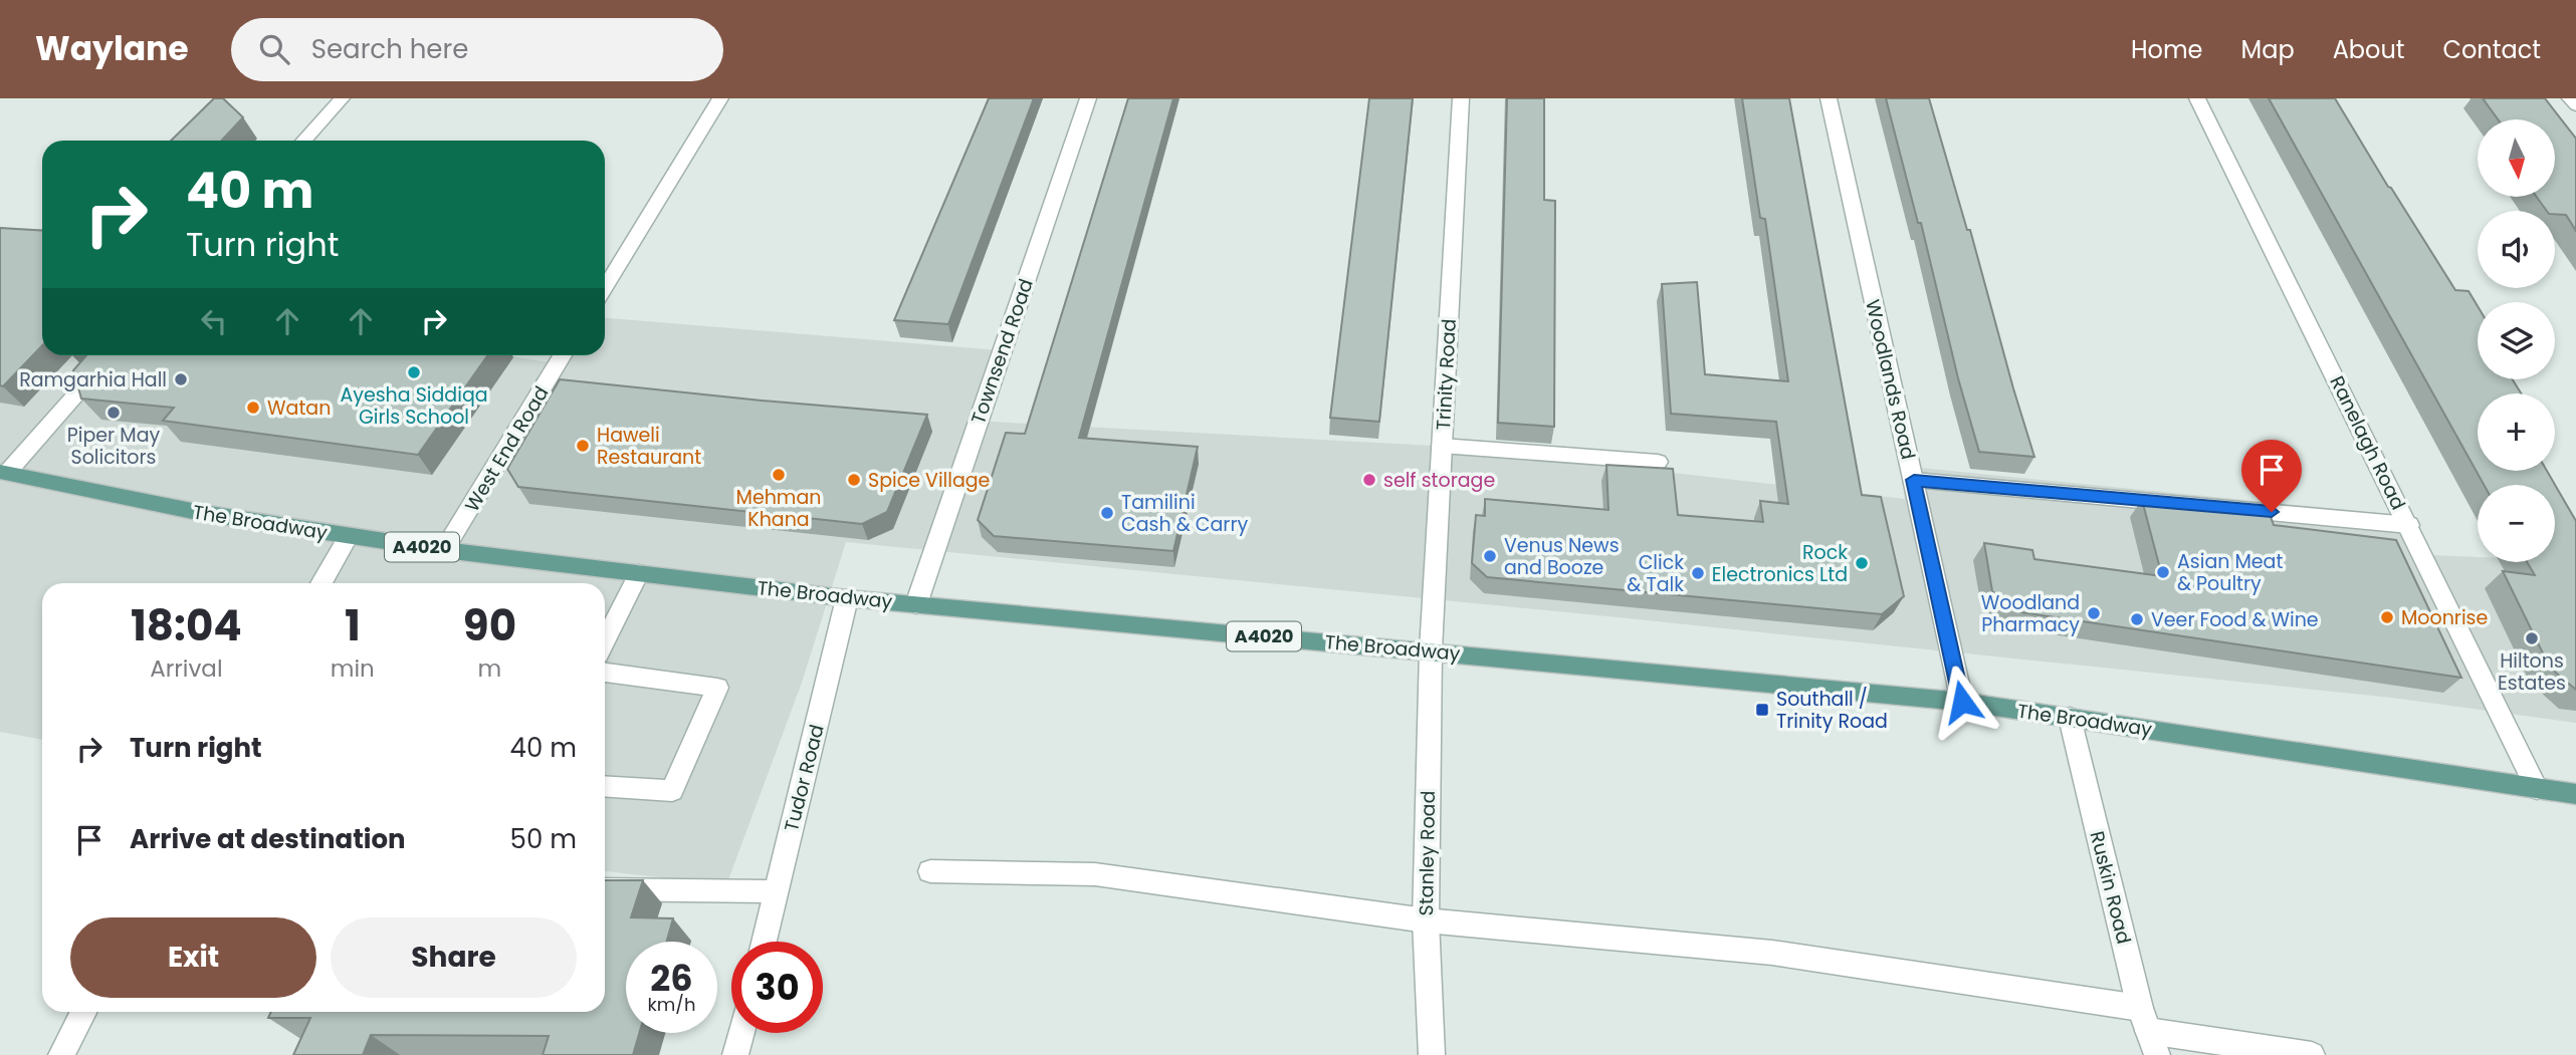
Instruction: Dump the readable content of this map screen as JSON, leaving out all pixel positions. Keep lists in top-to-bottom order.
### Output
{
  "streets": {
    "main road": ["The Broadway", "A4020"],
    "street": [
      "Townsend Road",
      "Trinity Road",
      "Woodlands Road",
      "Ranelagh Road",
      "West End Road",
      "Tudor Road",
      "Stanley Road",
      "Ruskin Road"
    ]
  },
  "crossings": [
    ["Townsend Road", "The Broadway"],
    ["Trinity Road", "The Broadway"],
    ["Trinity Road", "Stanley Road"],
    ["Woodlands Road", "The Broadway"],
    ["Ranelagh Road", "The Broadway"],
    ["West End Road", "The Broadway"],
    ["The Broadway", "Tudor Road"],
    ["The Broadway", "Stanley Road"],
    ["The Broadway", "Ruskin Road"]
  ],
  "places": {
    "other": [
      "Ayesha Siddiqa Girls School",
      "Ramgarhia Hall",
      "Watan",
      "Piper May Solicitors",
      "Haweli Restaurant",
      "Mehman Khana",
      "Spice Village",
      "self storage",
      "Tamilini Cash & Carry",
      "Venus News and Booze",
      "Rock Electronics Ltd",
      "Asian Meat & Poultry",
      "Click & Talk",
      "Woodland Pharmacy",
      "Moonrise",
      "Veer Food & Wine",
      "Hiltons Estates"
    ],
    "transit": ["Southall / Trinity Road"]
  },
  "north": "bottom",
  "page": {
    "header": "Waylane",
    "search": "Search here",
    "nav": [
      "Home",
      "Map",
      "About",
      "Contact"
    ],
    "map_buttons": ["+", "−"],
    "turn": ["40 m", "Turn right"],
    "eta": [
      "18:04",
      "Arrival",
      "1",
      "min",
      "90",
      "m"
    ],
    "list": [
      {
        "name": "Turn right",
        "value": "40 m"
      },
      {
        "name": "Arrive at destination",
        "value": "50 m"
      }
    ],
    "buttons": ["Exit", "Share"],
    "speed": "26 km/h",
    "limit": "30"
  }
}
